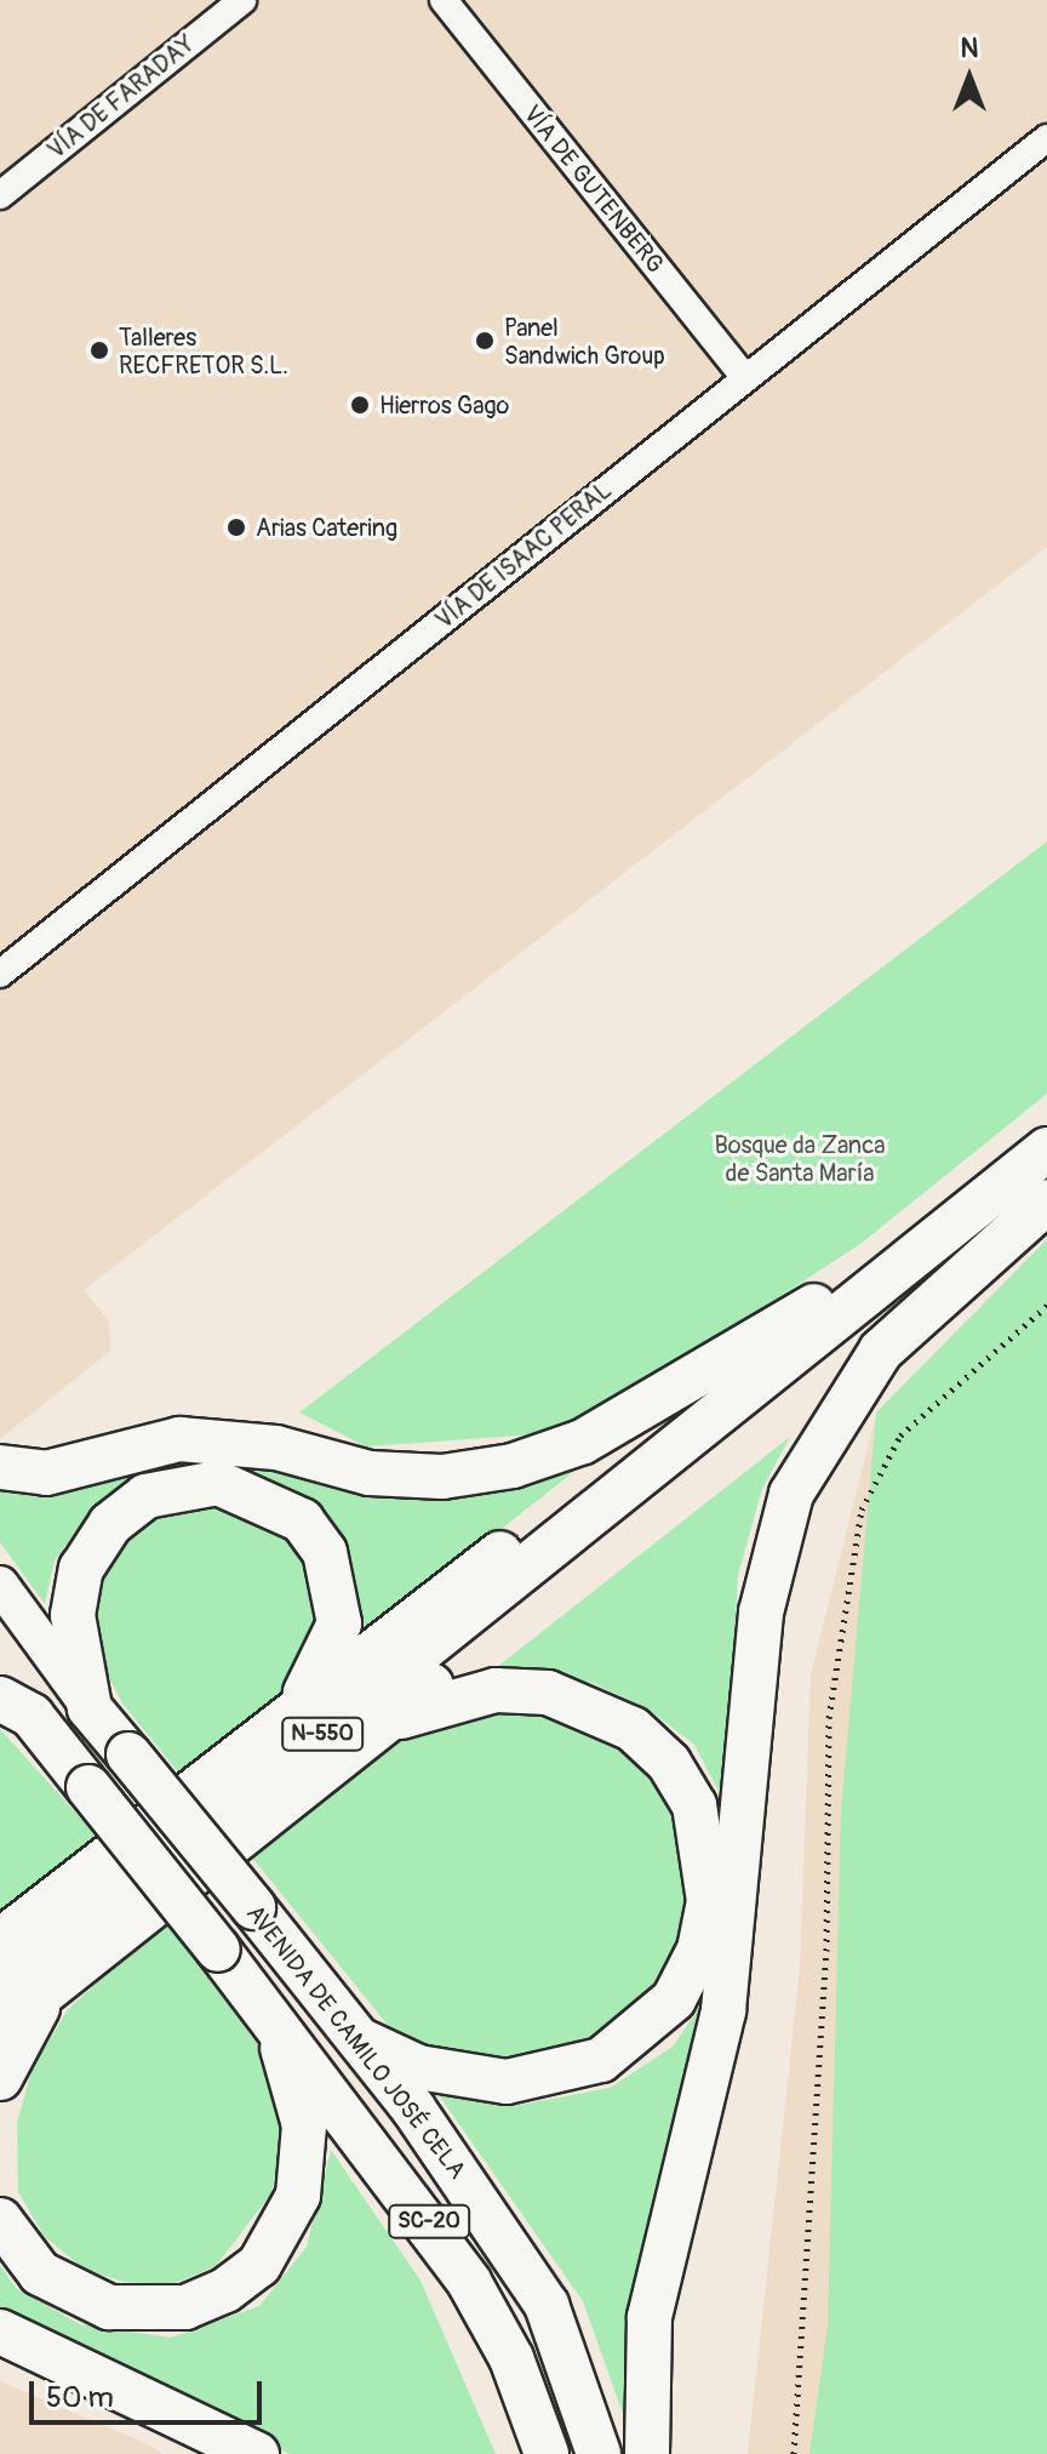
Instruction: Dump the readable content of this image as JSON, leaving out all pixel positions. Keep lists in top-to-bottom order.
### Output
{
  "streets": {
    "highway": ["N-550", "AVENIDA DE CAMILO JOSÉ CELA", "SC-20"],
    "street": ["VÍA DE FARADAY", "VÍA DE GUTENBERG", "VÍA DE ISAAC PERAL"]
  },
  "crossings": [
    ["VÍA DE GUTENBERG", "VÍA DE ISAAC PERAL"]
  ],
  "parks": ["Bosque da Zanca de Santa María"],
  "places": [
    "Panel Sandwich Group",
    "Talleres RECFRETOR S.L.",
    "Hierros Gago",
    "Arias Catering"
  ],
  "scale_bar": "50 m",
  "north": "top"
}
